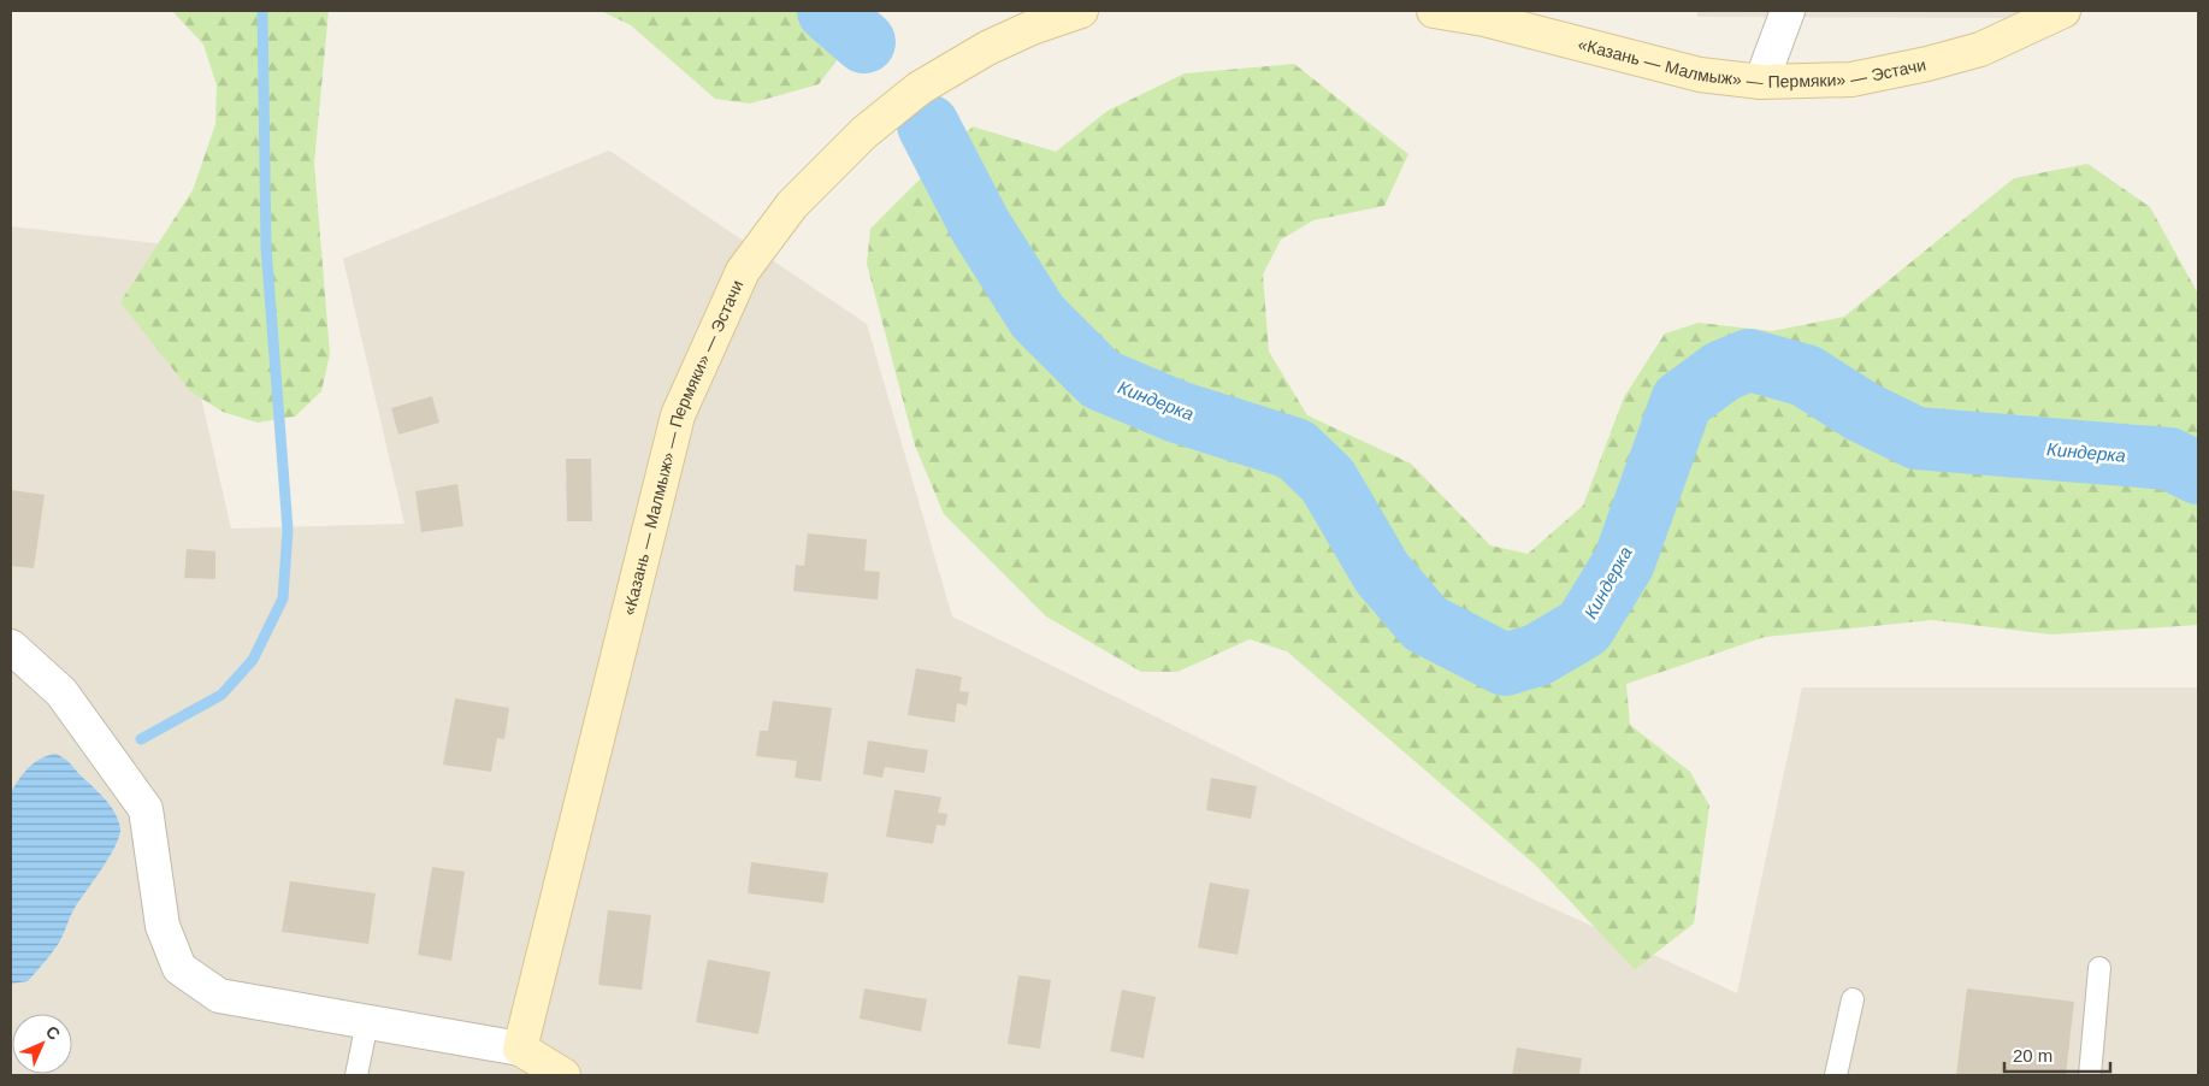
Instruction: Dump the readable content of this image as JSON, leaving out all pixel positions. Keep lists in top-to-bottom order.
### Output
{
  "streets": {
    "street": ["«Казань — Малмыж» — Пермяки» — Эстачи"]
  },
  "water": ["Киндерка"],
  "scale_bar": "20 m",
  "north": "top right"
}
